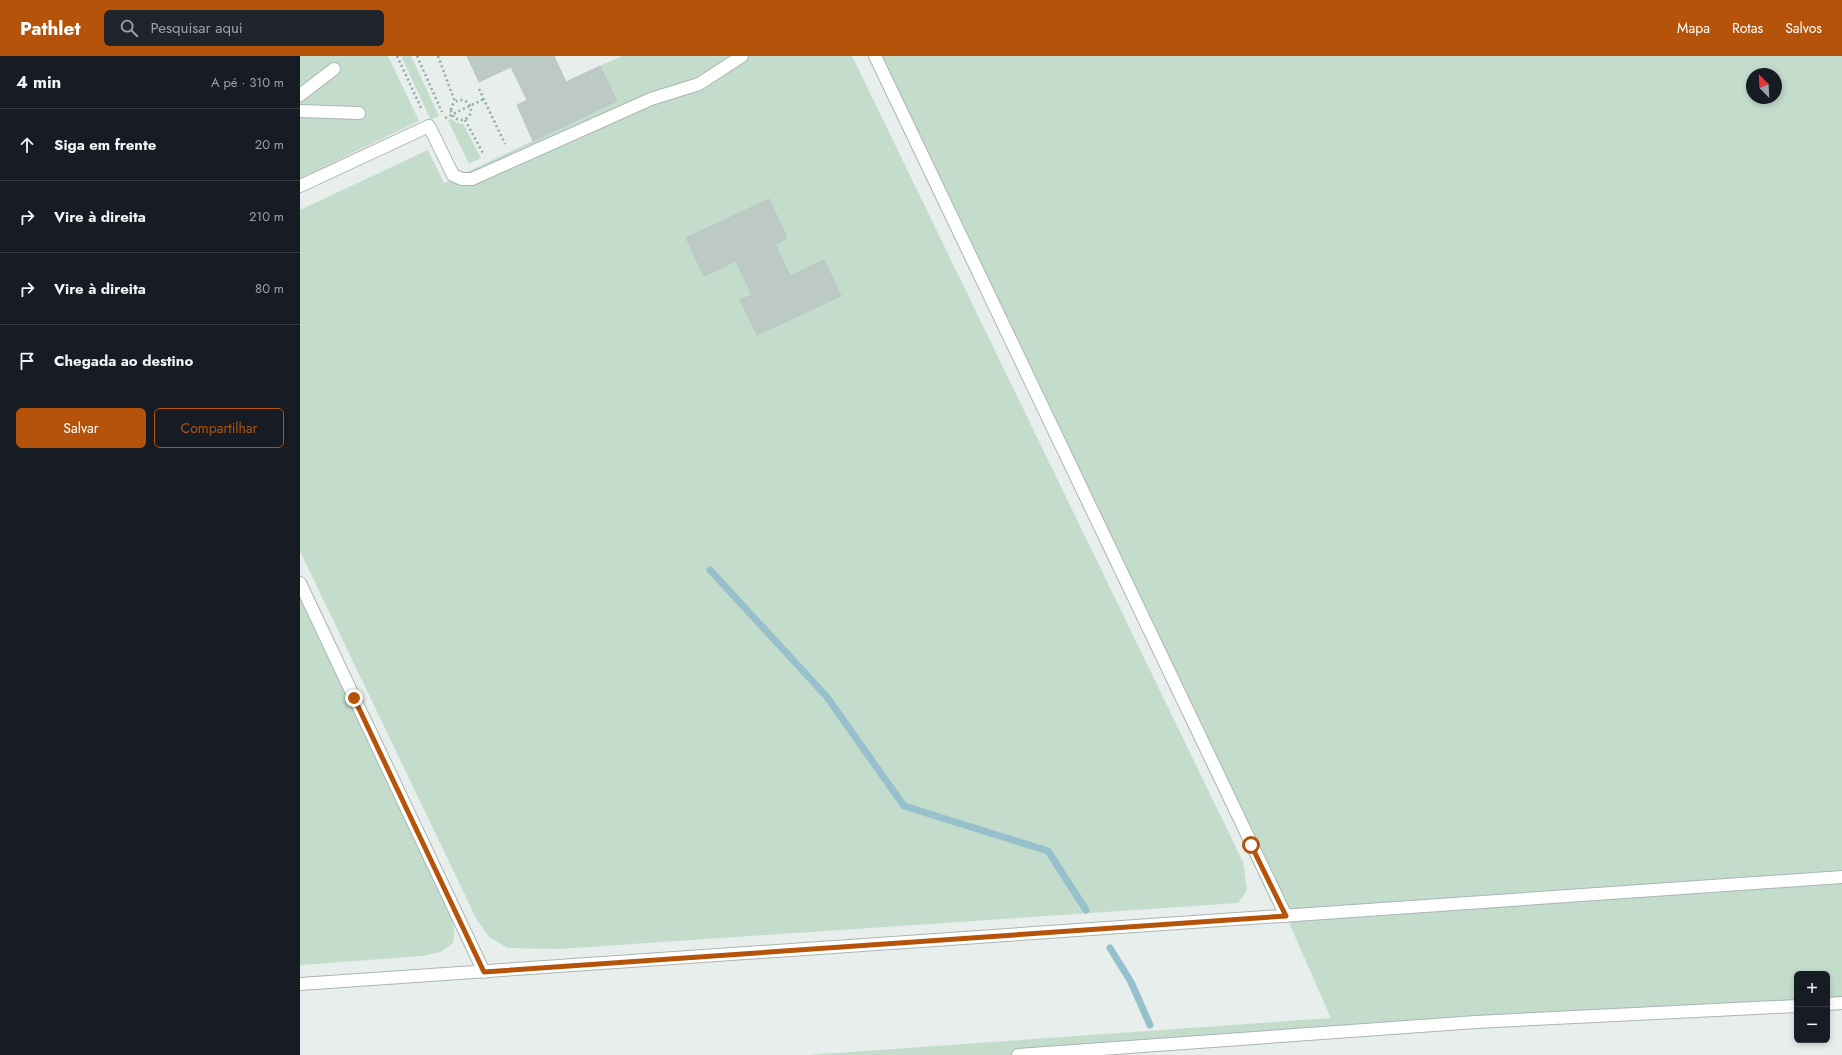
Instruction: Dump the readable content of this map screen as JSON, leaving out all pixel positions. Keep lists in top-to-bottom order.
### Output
{
  "north": "top left",
  "page": {
    "header": "Pathlet",
    "search": "Pesquisar aqui",
    "nav": ["Mapa", "Rotas", "Salvos"],
    "heading": ["4 min", "A pé · 310 m"],
    "list": [
      ["Siga em frente", "20 m"],
      ["Vire à direita", "210 m"],
      ["Vire à direita", "80 m"],
      "Chegada ao destino"
    ],
    "buttons": ["Salvar", "Compartilhar"],
    "map_buttons": ["+", "−"]
  }
}
